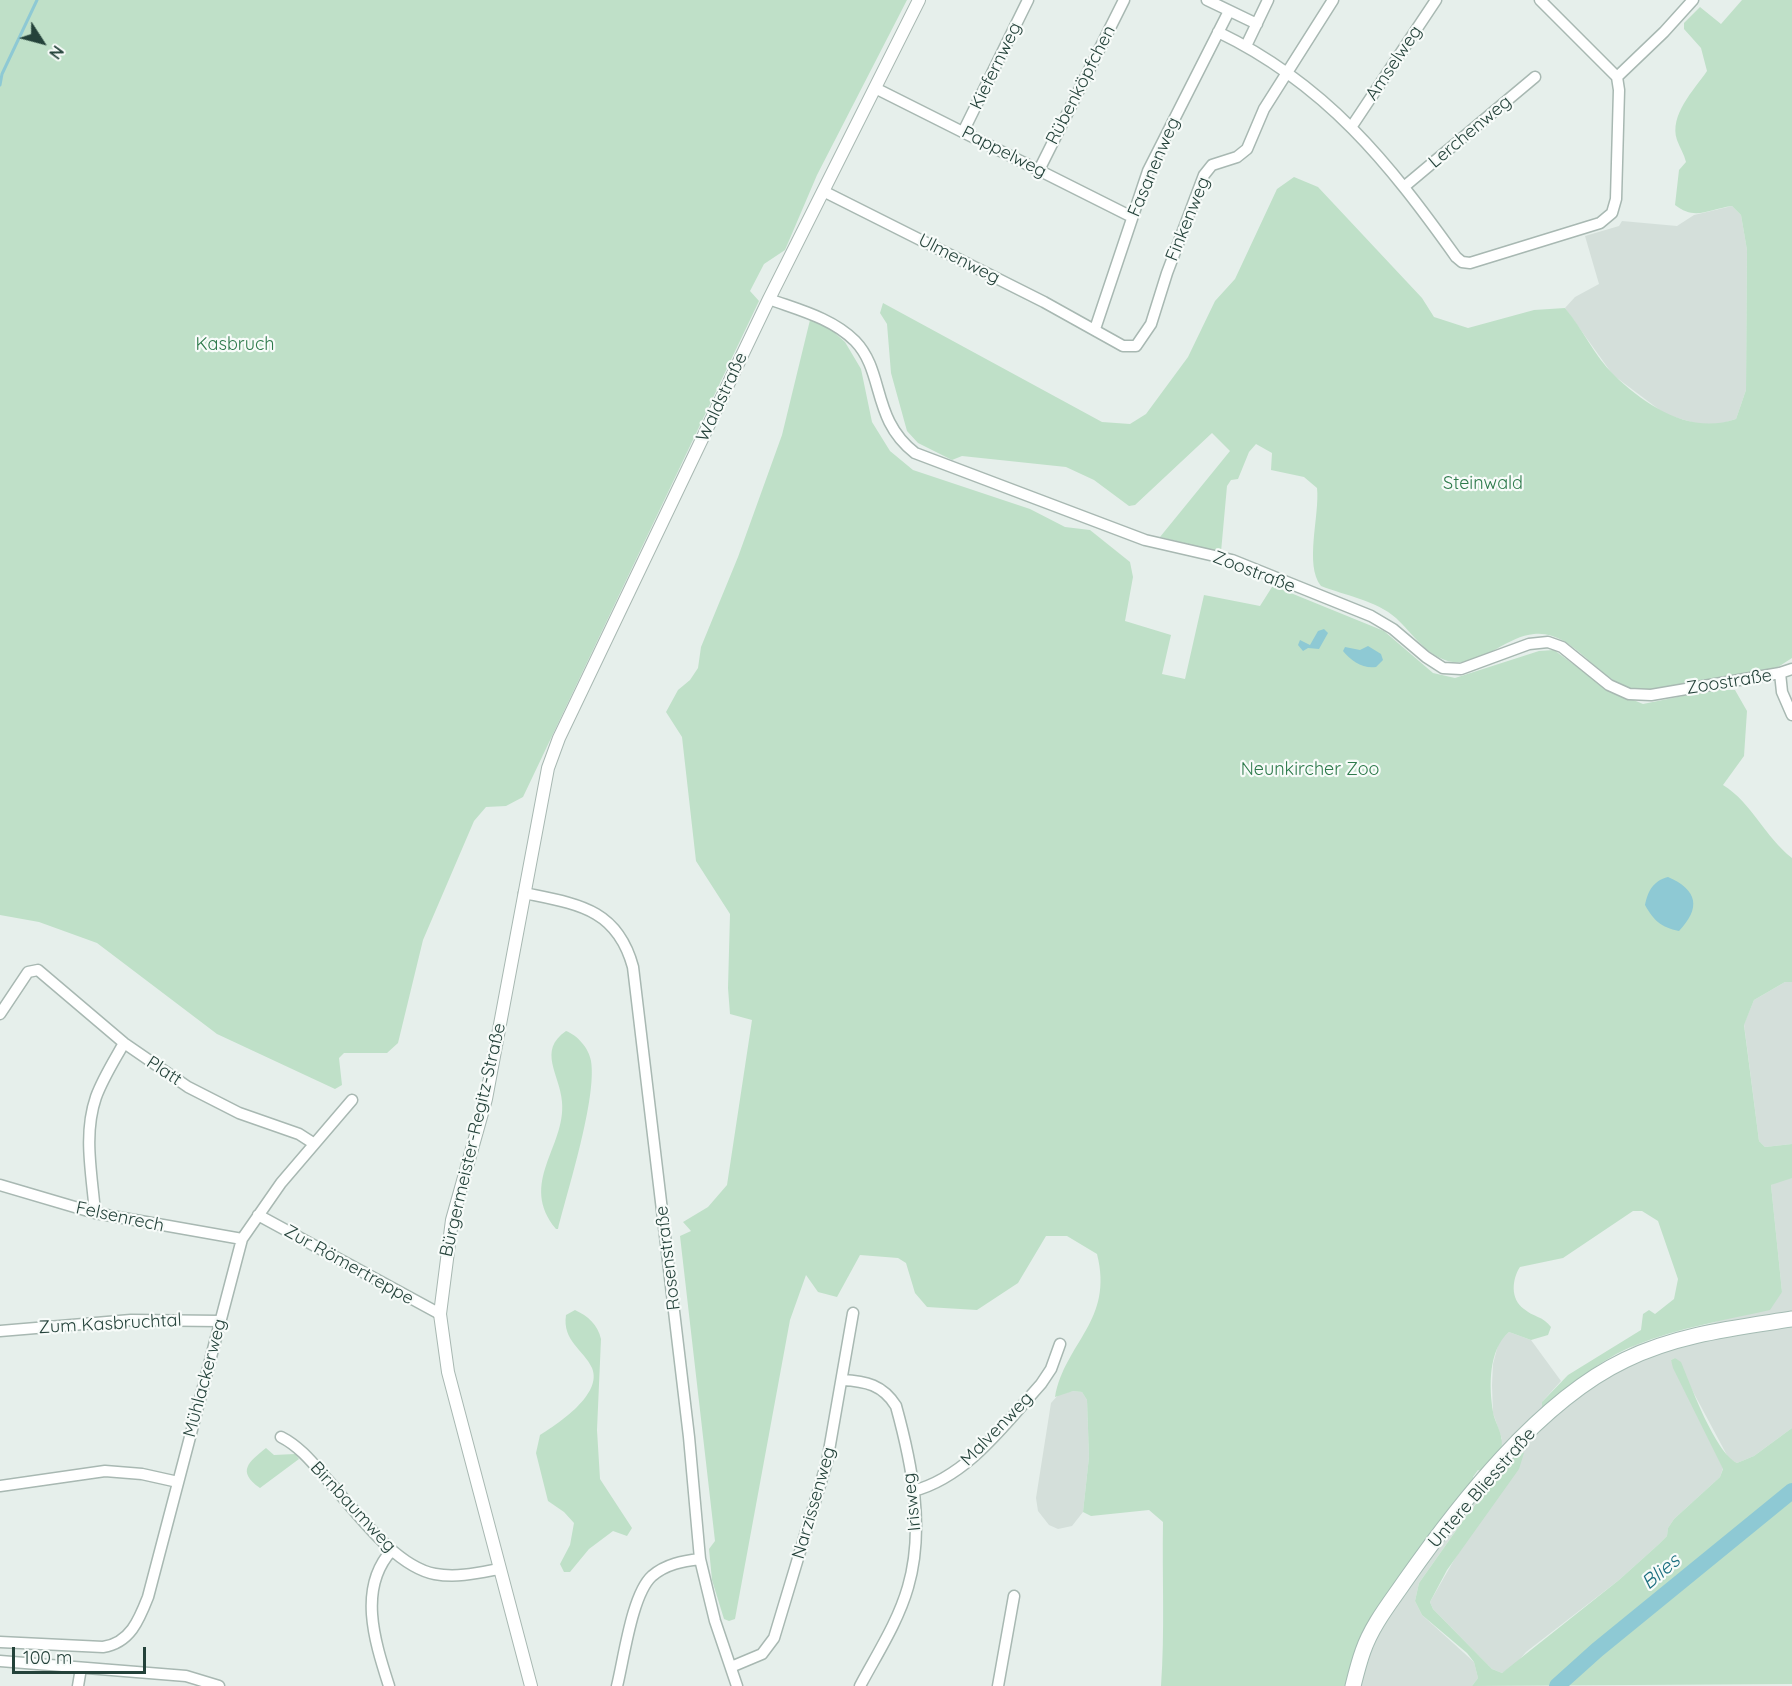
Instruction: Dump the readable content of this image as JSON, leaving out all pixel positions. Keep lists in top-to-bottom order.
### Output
{
  "streets": {
    "main road": ["Untere Bliesstraße"],
    "street": [
      "Amselweg",
      "Kiefernweg",
      "Rübenköpfchen",
      "Lerchenweg",
      "Pappelweg",
      "Fasanenweg",
      "Finkenweg",
      "Ulmenweg",
      "Waldstraße",
      "Zoostraße",
      "Platt",
      "Bürgermeister-Regitz-Straße",
      "Felsenrech",
      "Rosenstraße",
      "Zur Römertreppe",
      "Zum Kasbruchtal",
      "Mühlackerweg",
      "Malvenweg",
      "Irisweg",
      "Narzissenweg",
      "Birnbaumweg"
    ]
  },
  "crossings": [
    ["Kiefernweg", "Pappelweg"],
    ["Rübenköpfchen", "Pappelweg"],
    ["Pappelweg", "Fasanenweg"],
    ["Pappelweg", "Waldstraße"],
    ["Fasanenweg", "Finkenweg"],
    ["Fasanenweg", "Ulmenweg"],
    ["Finkenweg", "Ulmenweg"],
    ["Ulmenweg", "Waldstraße"],
    ["Waldstraße", "Zoostraße"],
    ["Waldstraße", "Bürgermeister-Regitz-Straße"],
    ["Platt", "Mühlackerweg"],
    ["Bürgermeister-Regitz-Straße", "Rosenstraße"],
    ["Bürgermeister-Regitz-Straße", "Zur Römertreppe"],
    ["Bürgermeister-Regitz-Straße", "Birnbaumweg"],
    ["Felsenrech", "Mühlackerweg"],
    ["Rosenstraße", "Narzissenweg"],
    ["Zur Römertreppe", "Mühlackerweg"],
    ["Zum Kasbruchtal", "Mühlackerweg"],
    ["Malvenweg", "Irisweg"],
    ["Irisweg", "Narzissenweg"]
  ],
  "water": ["Blies"],
  "parks": ["Kasbruch", "Steinwald", "Neunkircher Zoo"],
  "scale_bar": "100 m",
  "north": "bottom right"
}
